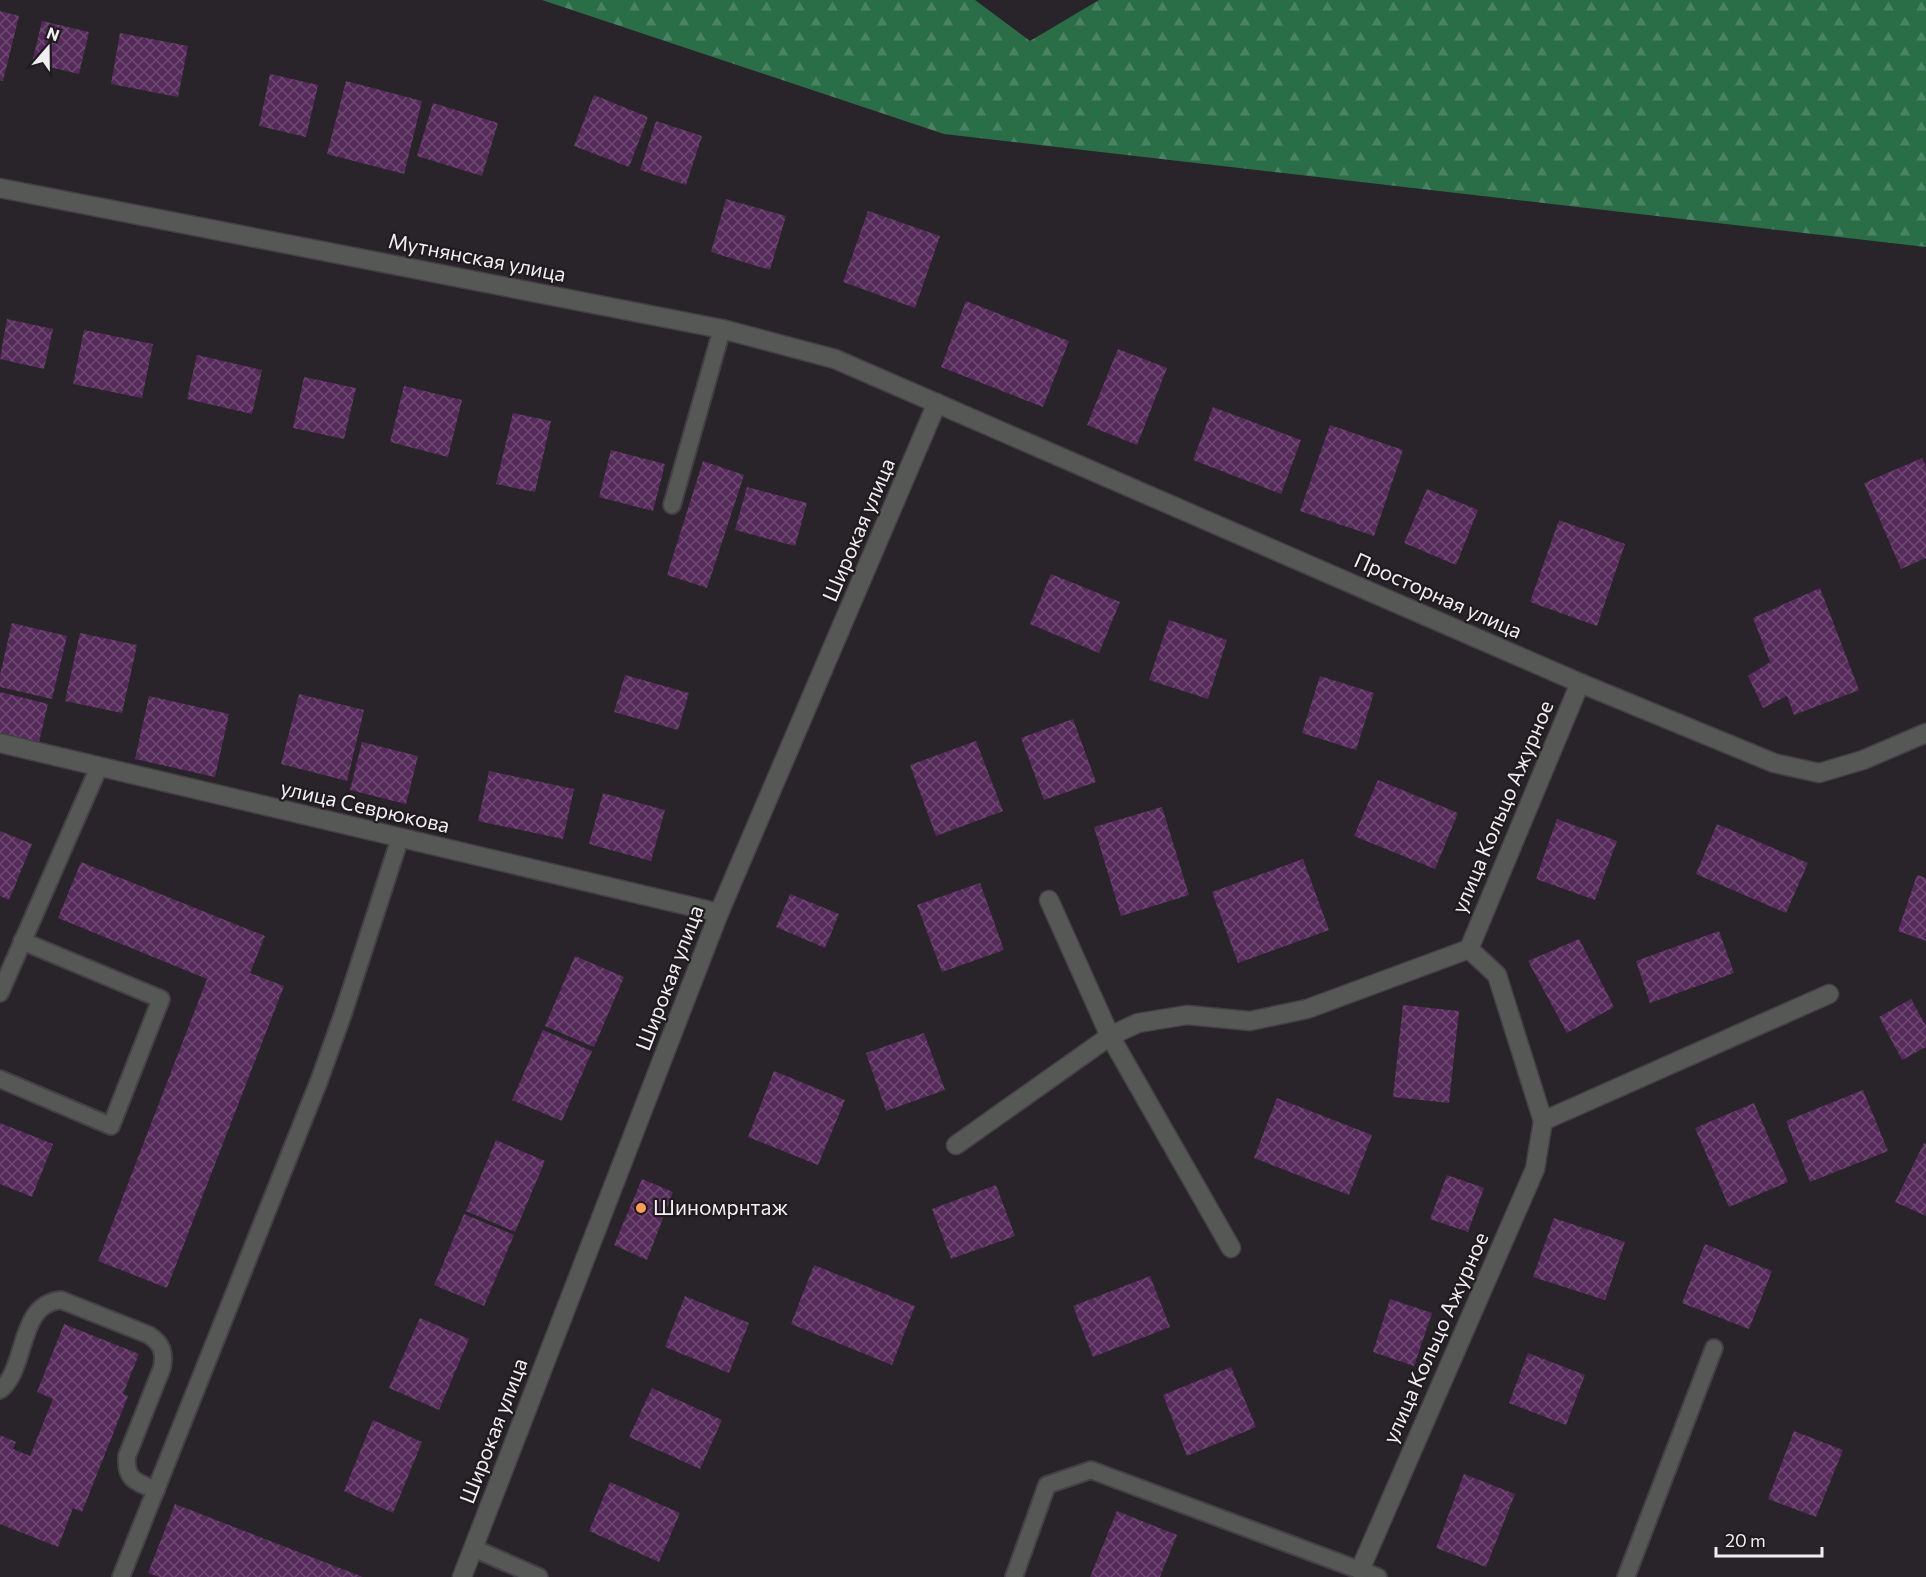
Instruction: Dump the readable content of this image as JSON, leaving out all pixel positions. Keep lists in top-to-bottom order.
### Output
{
  "streets": {
    "street": [
      "Мутнянская улица",
      "Широкая улица",
      "Просторная улица",
      "улица Севрюкова",
      "улица Кольцо Ажурное"
    ]
  },
  "crossings": [
    ["Мутнянская улица", "Широкая улица"],
    ["Мутнянская улица", "Просторная улица"],
    ["Широкая улица", "Просторная улица"],
    ["Широкая улица", "улица Севрюкова"],
    ["Просторная улица", "улица Кольцо Ажурное"]
  ],
  "places": ["Шиномрнтаж"],
  "scale_bar": "20 m",
  "north": "top"
}
